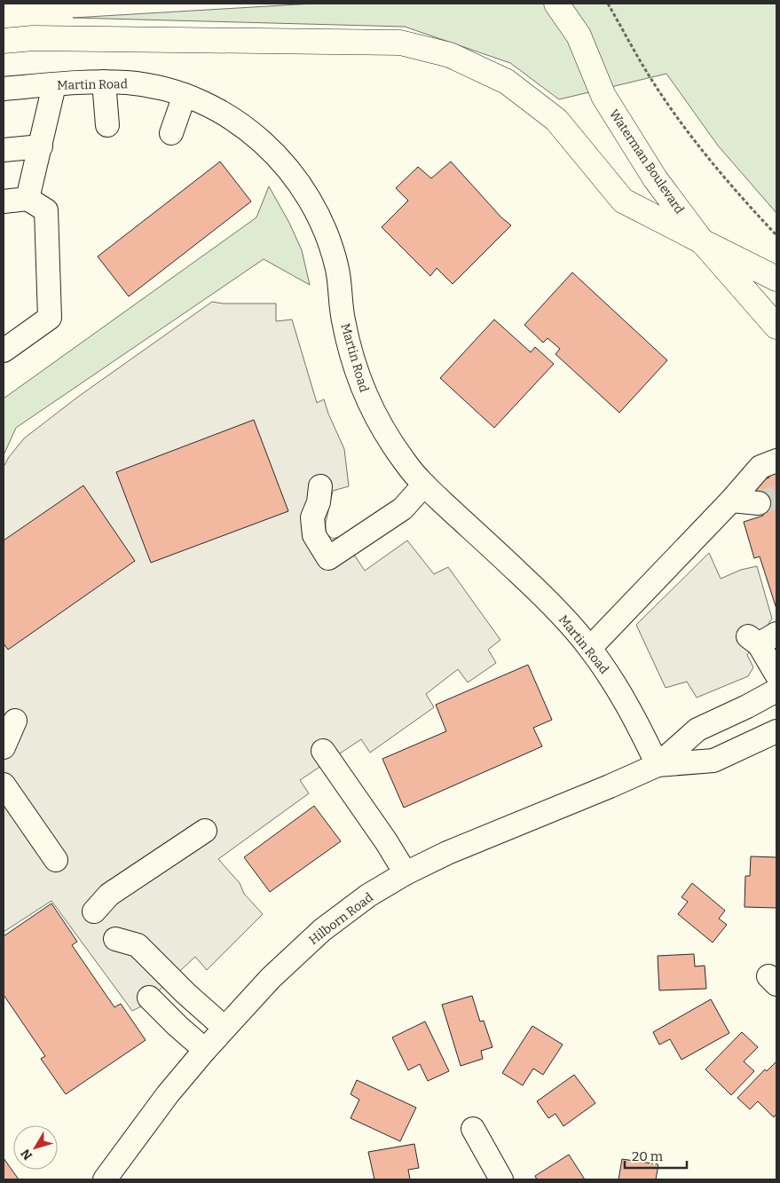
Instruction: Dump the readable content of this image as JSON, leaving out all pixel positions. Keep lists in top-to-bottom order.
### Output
{
  "streets": {
    "main road": ["Waterman Boulevard"],
    "street": ["Martin Road", "Hilborn Road"]
  },
  "crossings": [
    ["Martin Road", "Hilborn Road"]
  ],
  "scale_bar": "20 m",
  "north": "bottom left"
}
